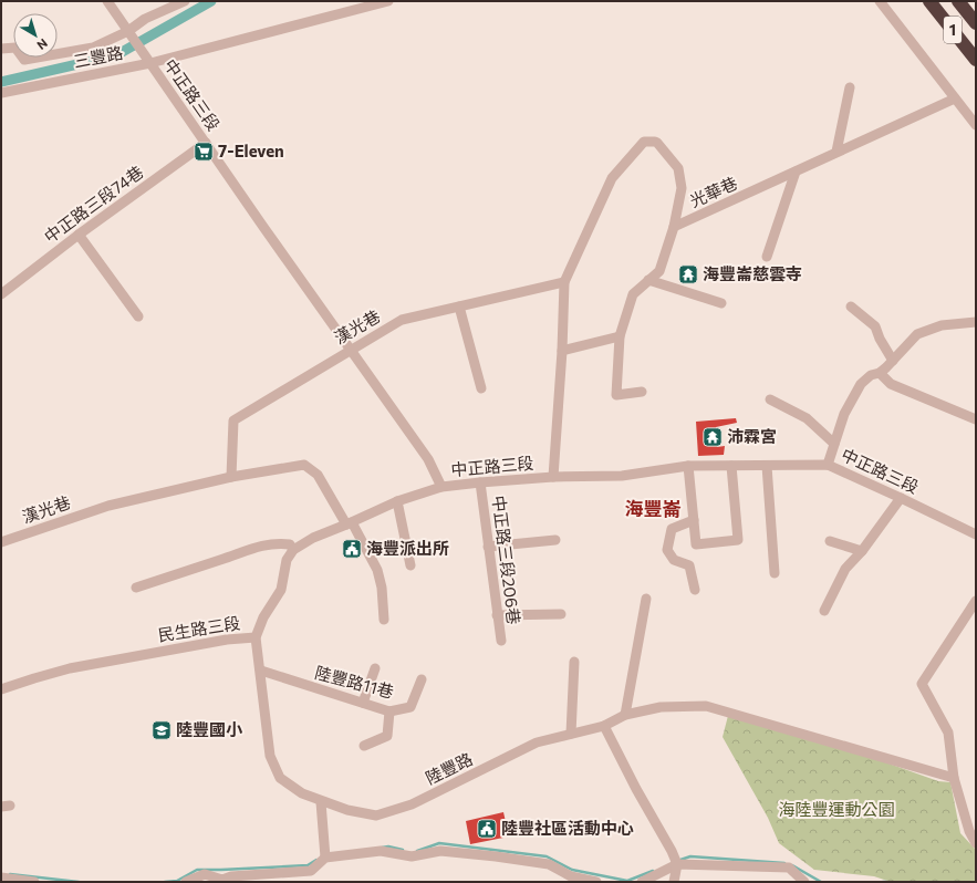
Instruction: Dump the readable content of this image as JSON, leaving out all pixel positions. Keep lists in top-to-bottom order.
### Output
{
  "streets": {
    "highway": ["1"],
    "street": [
      "三豐路",
      "中正路三段",
      "光華巷",
      "中正路三段74巷",
      "漢光巷",
      "中正路三段206巷",
      "民生路三段",
      "陸豐路11巷",
      "陸豐路"
    ]
  },
  "crossings": [
    ["三豐路", "中正路三段"],
    ["中正路三段", "中正路三段74巷"],
    ["中正路三段", "漢光巷"],
    ["中正路三段", "中正路三段206巷"],
    ["民生路三段", "陸豐路"],
    ["陸豐路11巷", "陸豐路"]
  ],
  "districts": ["海豐崙"],
  "parks": ["海陸豐運動公園"],
  "places": {
    "supermarket": ["7-Eleven"],
    "temple": ["海豐崙慈雲寺", "沛霖宮"],
    "public building": ["海豐派出所", "陸豐社區活動中心"],
    "school or university": ["陸豐國小"]
  },
  "north": "bottom right"
}
